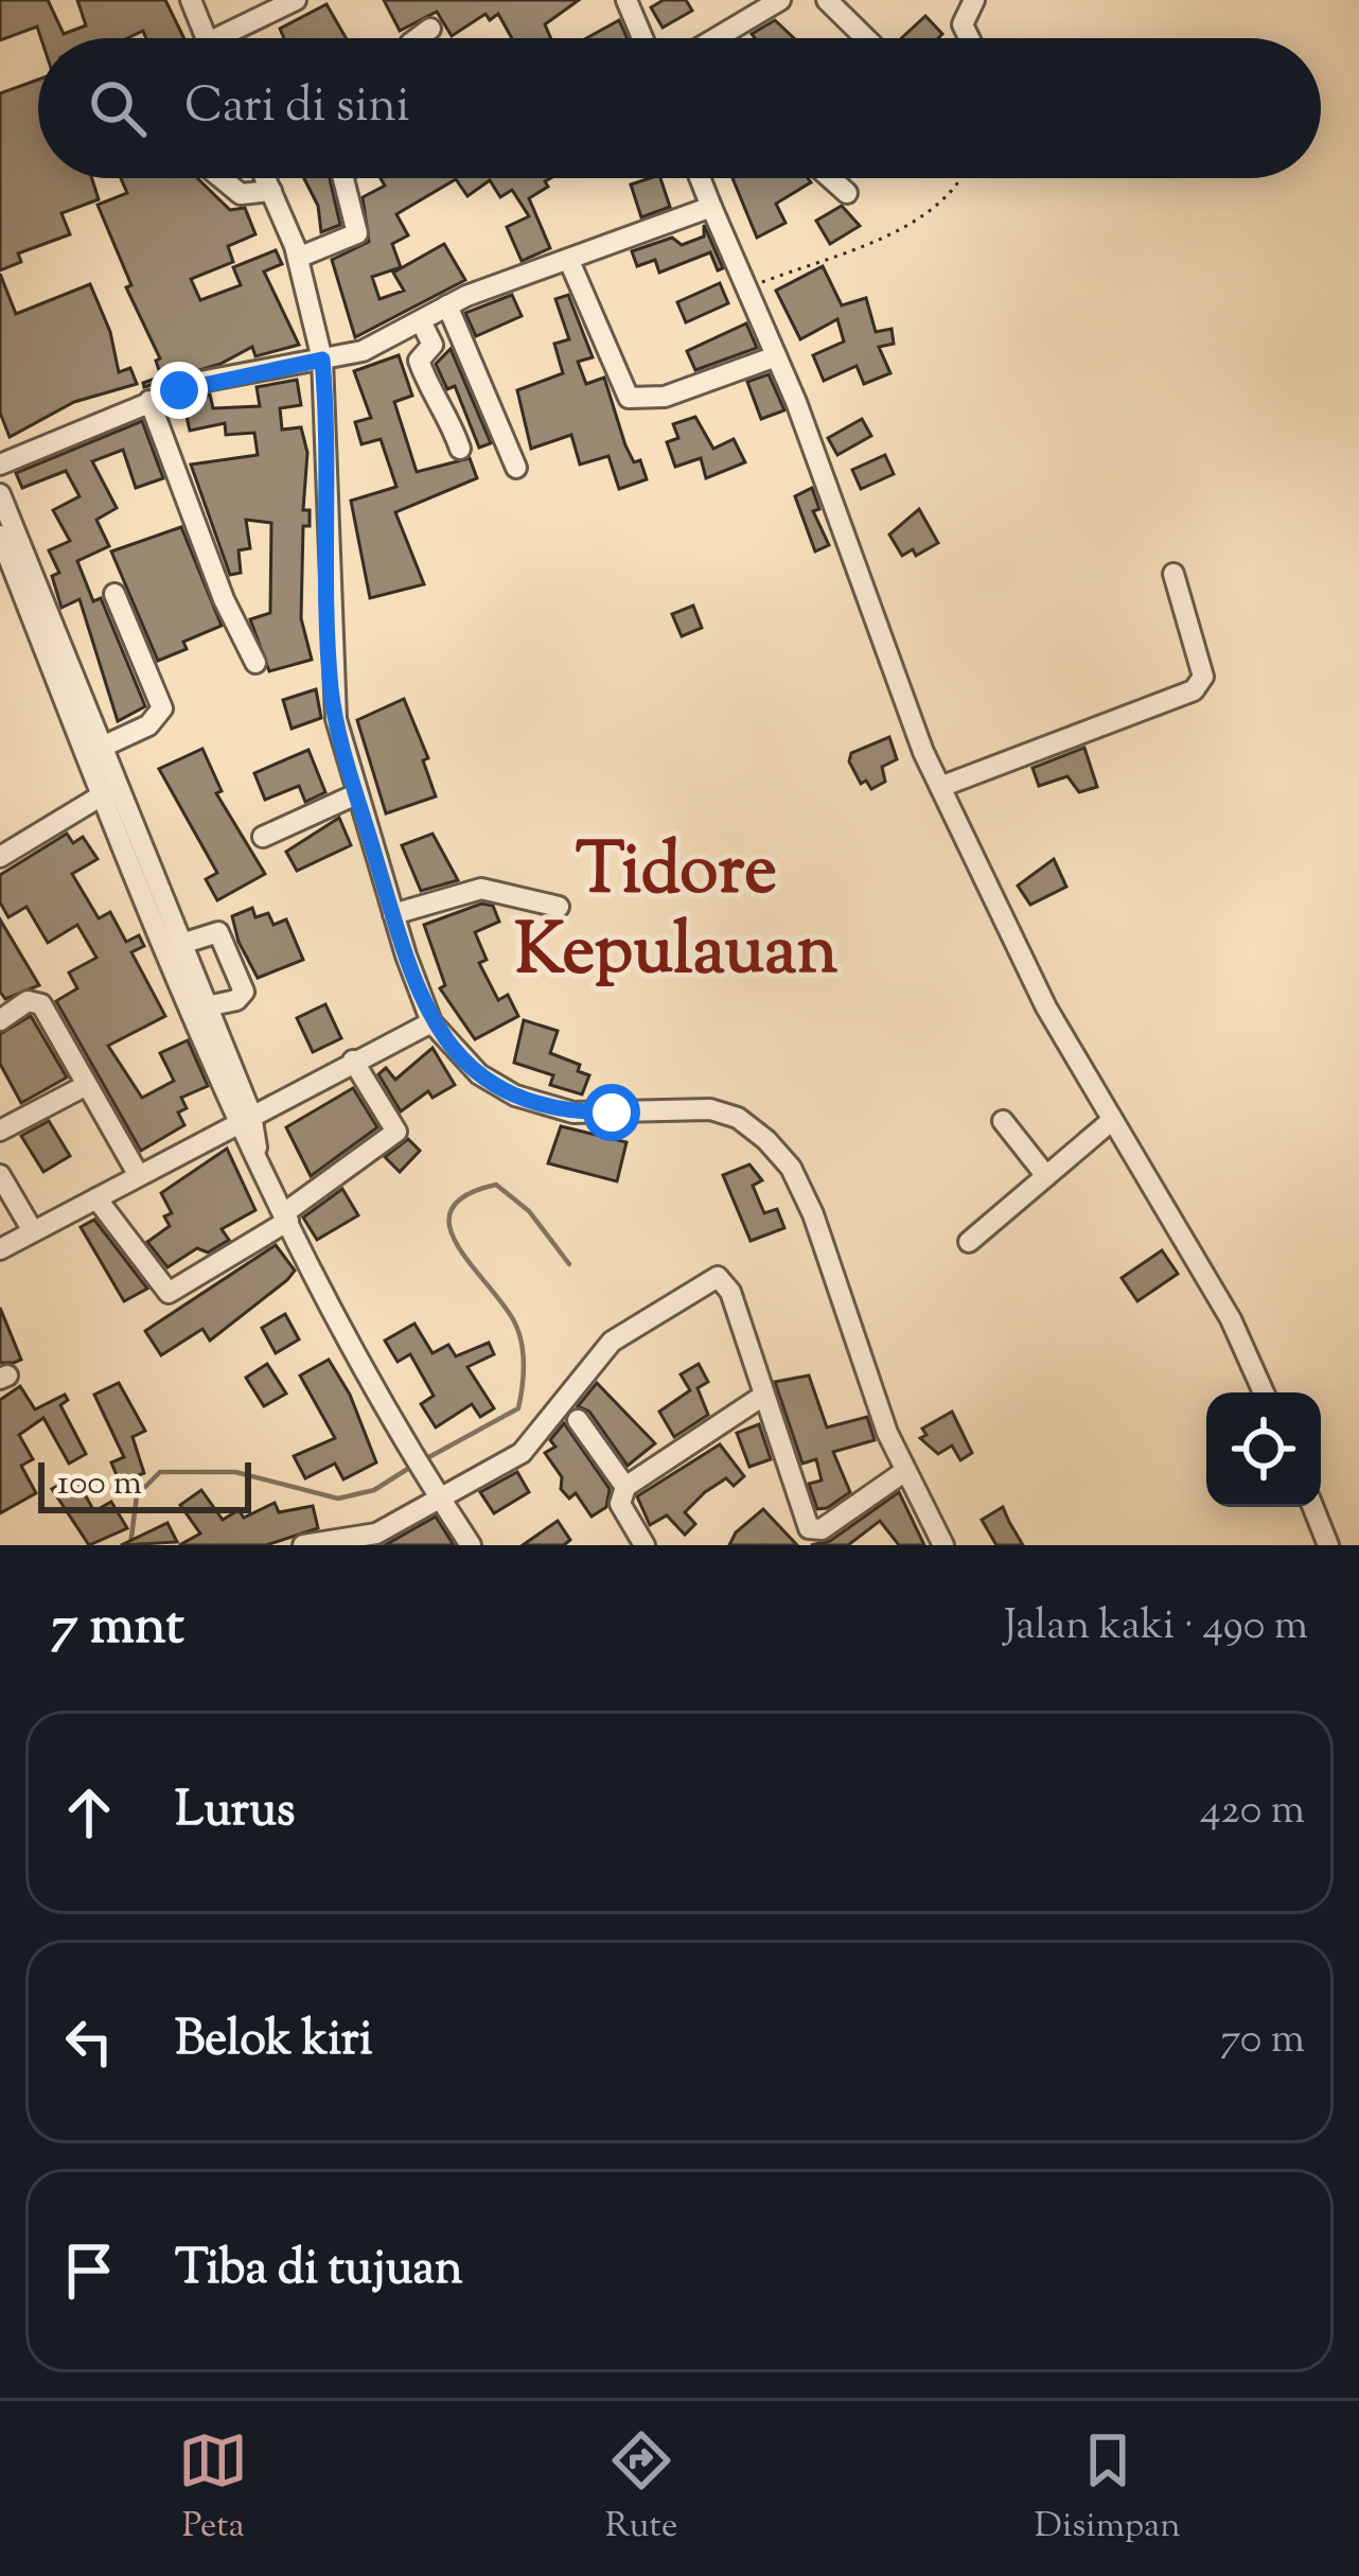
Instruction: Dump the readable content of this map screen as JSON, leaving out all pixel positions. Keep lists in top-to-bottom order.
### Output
{
  "districts": ["Tidore Kepulauan"],
  "scale_bar": "100 m",
  "page": {
    "search": "Cari di sini",
    "scale": "100 m",
    "heading": ["7 mnt", "Jalan kaki · 490 m"],
    "list": [
      ["Lurus", "420 m"],
      ["Belok kiri", "70 m"],
      "Tiba di tujuan"
    ],
    "nav": ["Peta", "Rute", "Disimpan"]
  }
}
